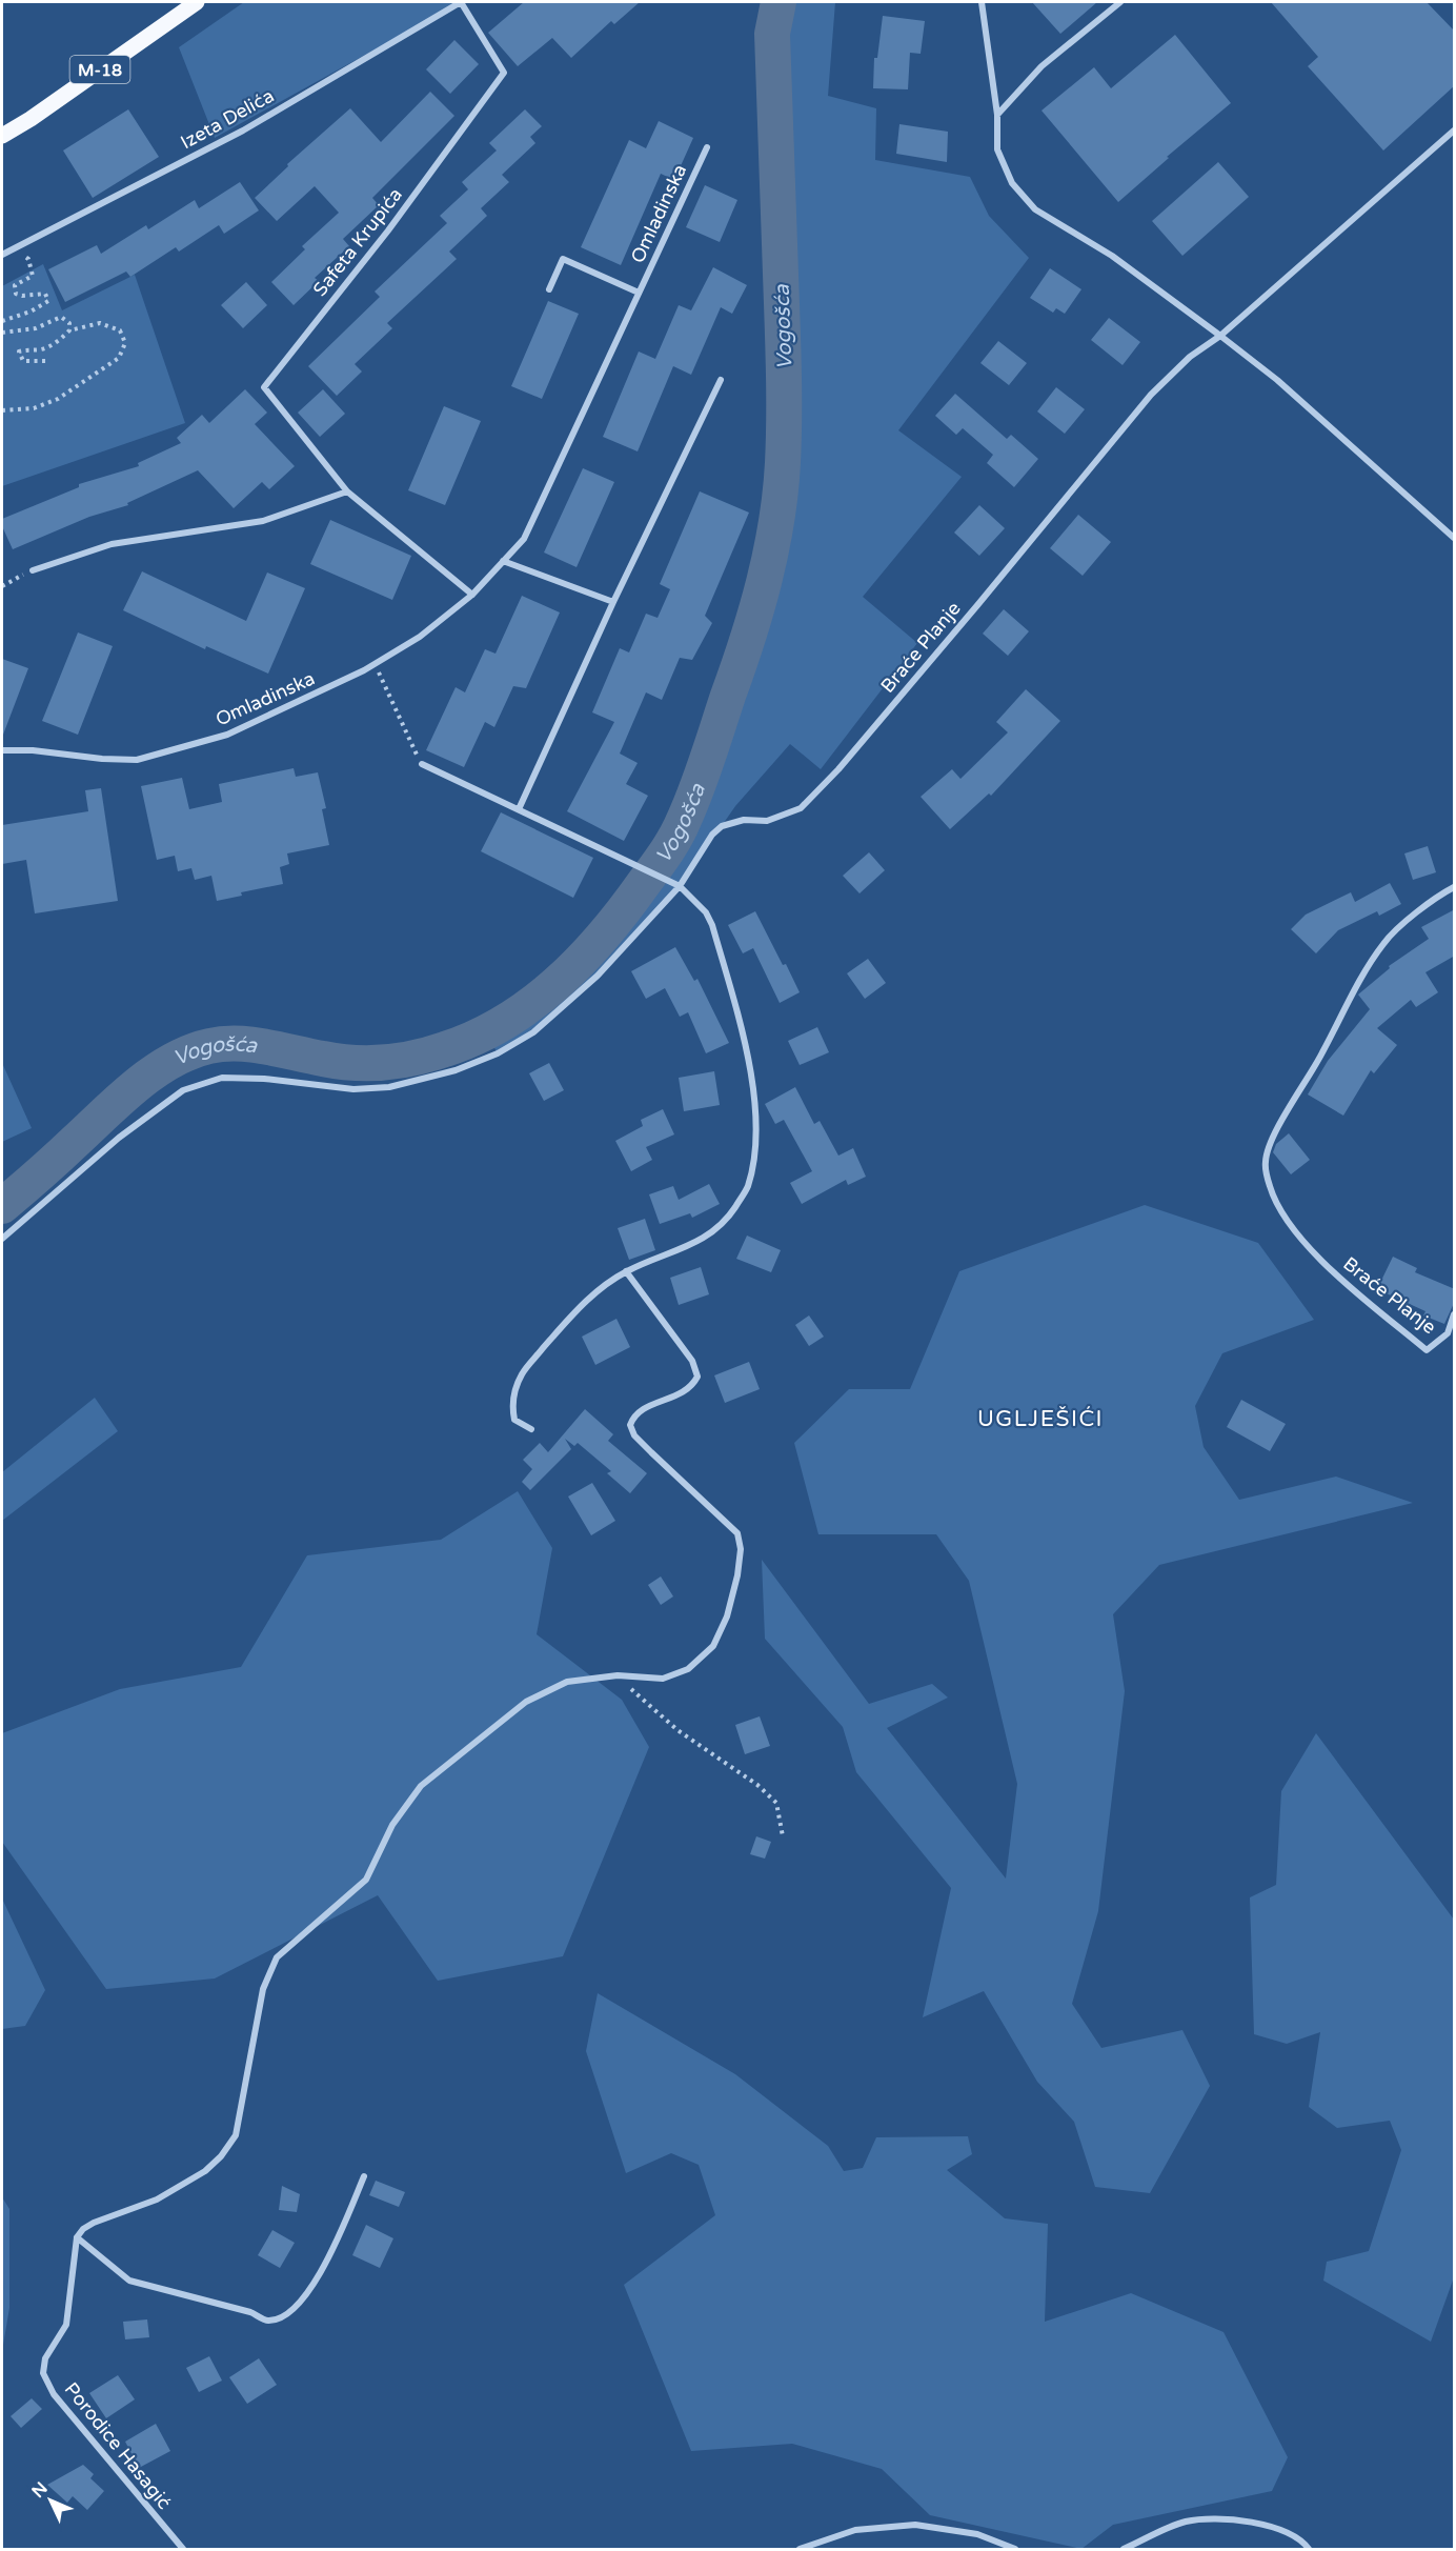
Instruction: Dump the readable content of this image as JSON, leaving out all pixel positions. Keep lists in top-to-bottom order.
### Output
{
  "streets": {
    "main road": ["M-18"],
    "street": [
      "Izeta Delića",
      "Omladinska",
      "Safeta Krupića",
      "Braće Planje",
      "Porodice Hasagić"
    ]
  },
  "crossings": [
    ["Izeta Delića", "Safeta Krupića"],
    ["Omladinska", "Safeta Krupića"]
  ],
  "districts": ["UGLJEŠIĆI"],
  "water": ["Vogošća"],
  "north": "top left"
}
